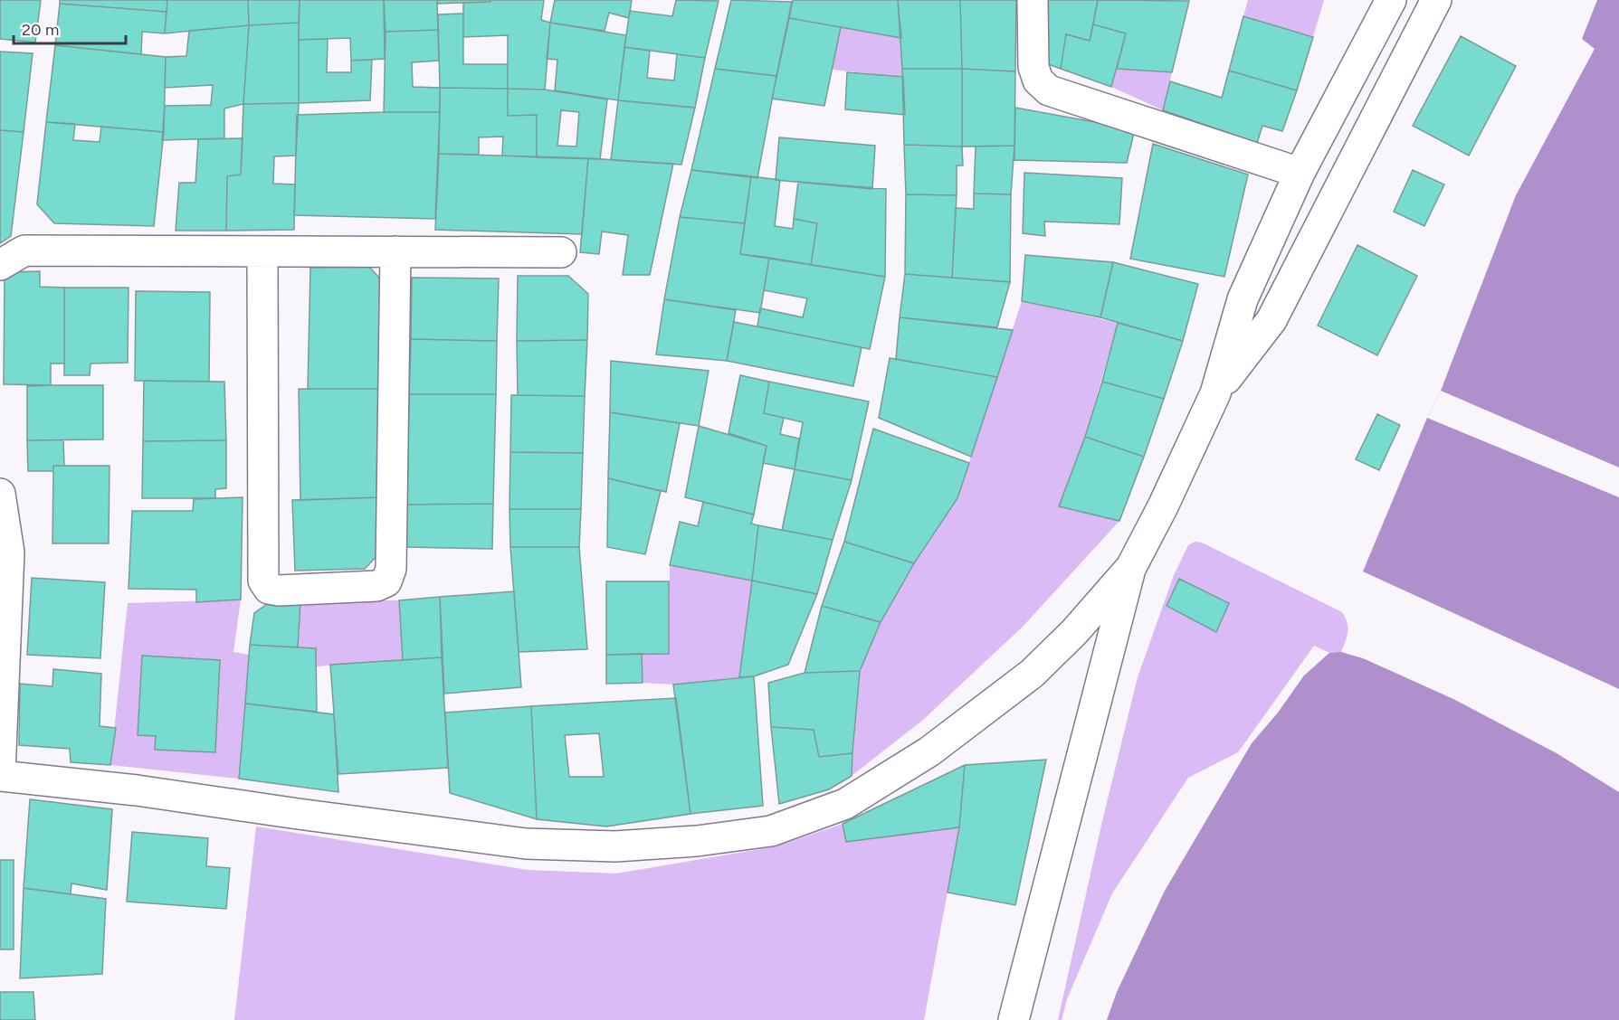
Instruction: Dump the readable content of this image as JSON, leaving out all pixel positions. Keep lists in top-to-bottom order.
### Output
{
  "scale_bar": "20 m"
}
